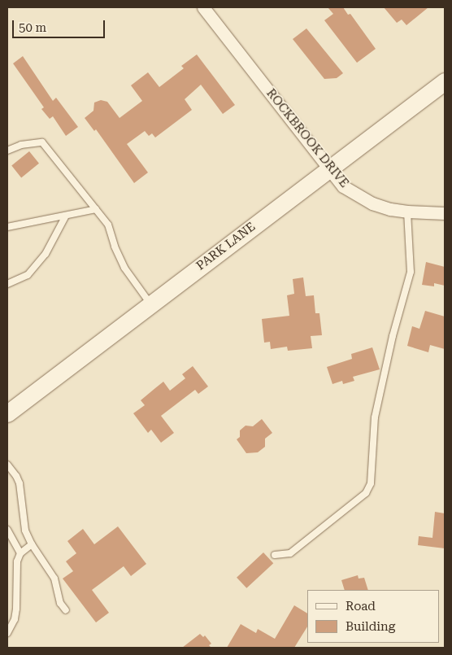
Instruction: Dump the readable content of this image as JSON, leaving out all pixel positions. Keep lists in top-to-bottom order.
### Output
{
  "streets": {
    "street": ["ROCKBROOK DRIVE", "PARK LANE"]
  },
  "crossings": [
    ["ROCKBROOK DRIVE", "PARK LANE"]
  ],
  "legend": ["Road", "Building"],
  "scale_bar": "50 m"
}
